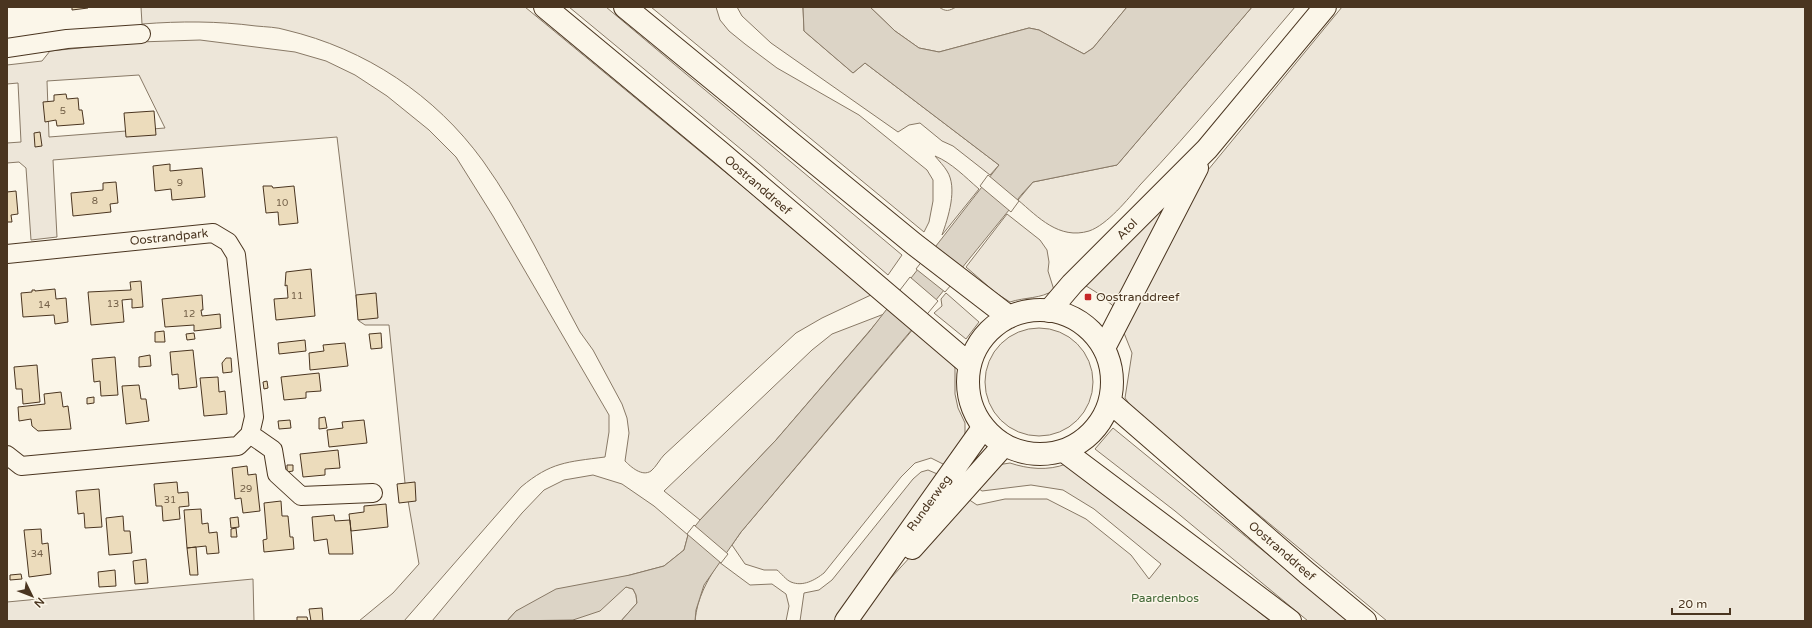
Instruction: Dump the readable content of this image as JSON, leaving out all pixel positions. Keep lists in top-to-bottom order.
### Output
{
  "streets": {
    "main road": ["Oostranddreef", "Atol", "Runderweg"],
    "street": ["Oostrandpark"]
  },
  "parks": ["Paardenbos"],
  "places": {
    "transit": ["Oostranddreef"]
  },
  "house_numbers": [
    "5",
    "9",
    "8",
    "10",
    "11",
    "13",
    "14",
    "12",
    "29",
    "31",
    "34"
  ],
  "scale_bar": "20 m",
  "north": "bottom right"
}
